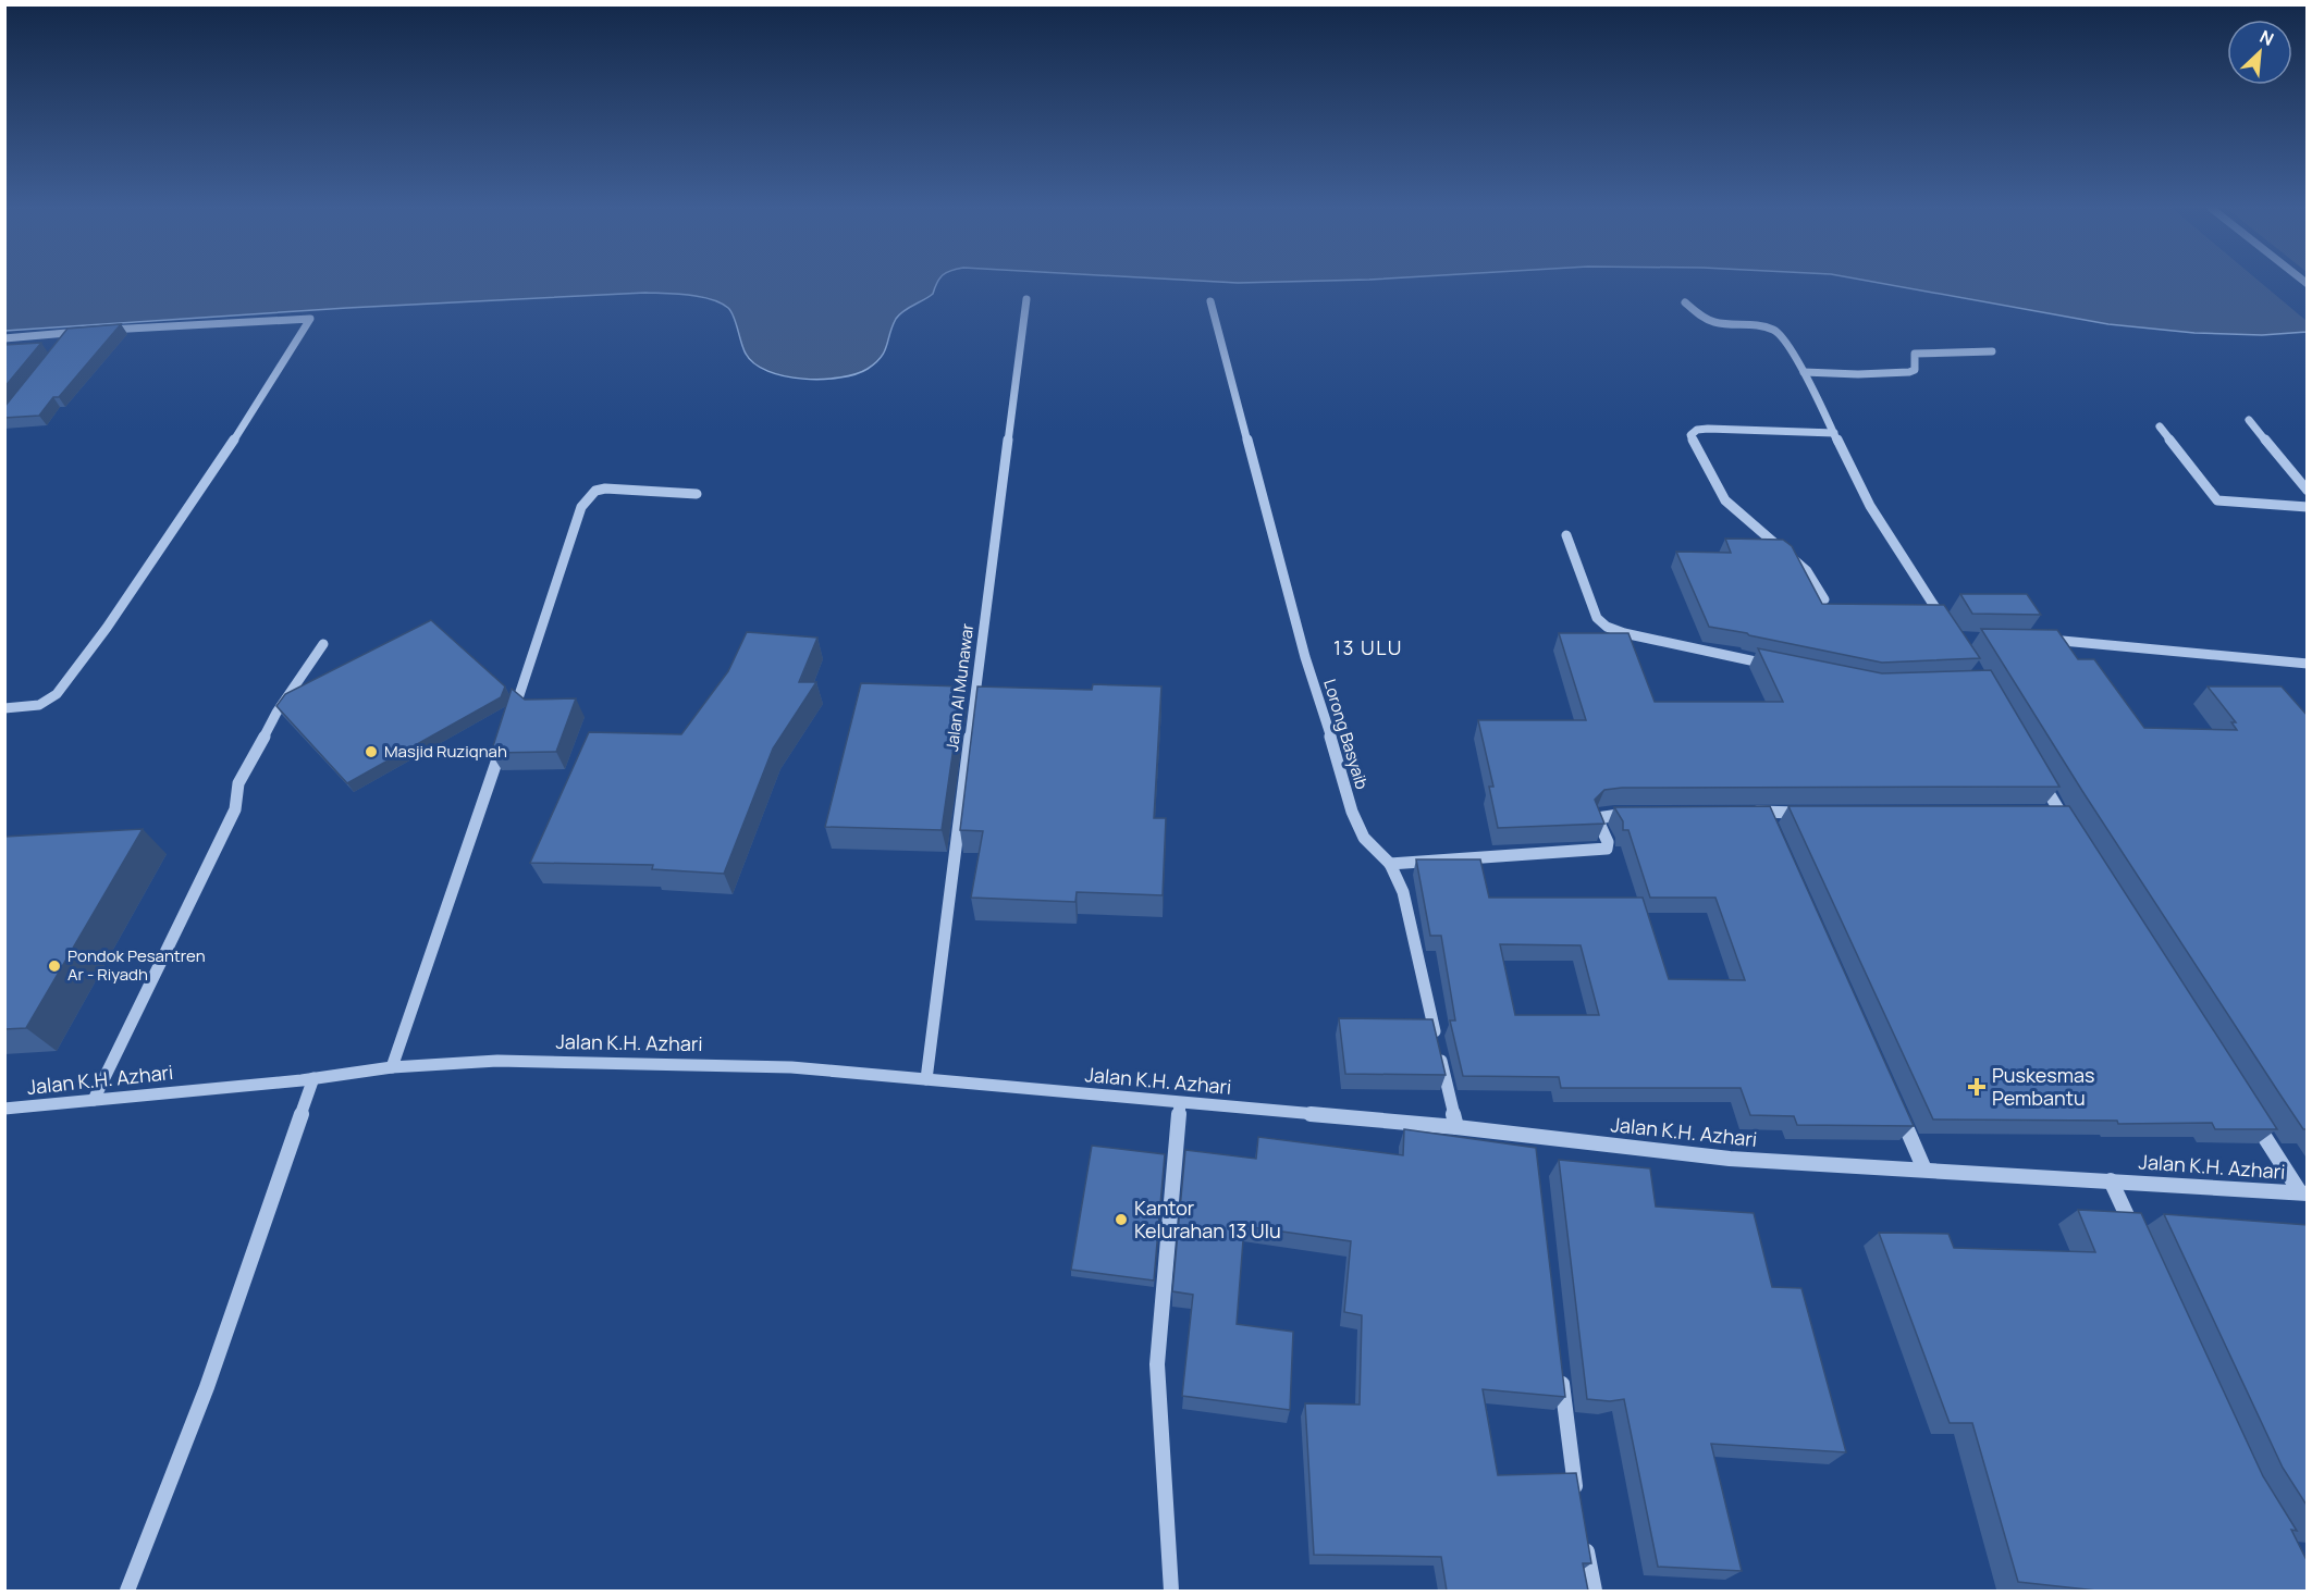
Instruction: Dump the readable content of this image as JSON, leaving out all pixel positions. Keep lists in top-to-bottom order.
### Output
{
  "streets": {
    "street": ["Jalan Al Munawar", "Lorong Basyaib", "Jalan K.H. Azhari"]
  },
  "crossings": [
    ["Jalan Al Munawar", "Jalan K.H. Azhari"]
  ],
  "districts": ["13 ULU"],
  "places": {
    "other": ["Masjid Ruziqnah", "Pondok Pesantren Ar - Riyadh", "Kantor Kelurahan 13 Ulu"],
    "health": ["Puskesmas Pembantu"]
  },
  "north": "top right"
}
